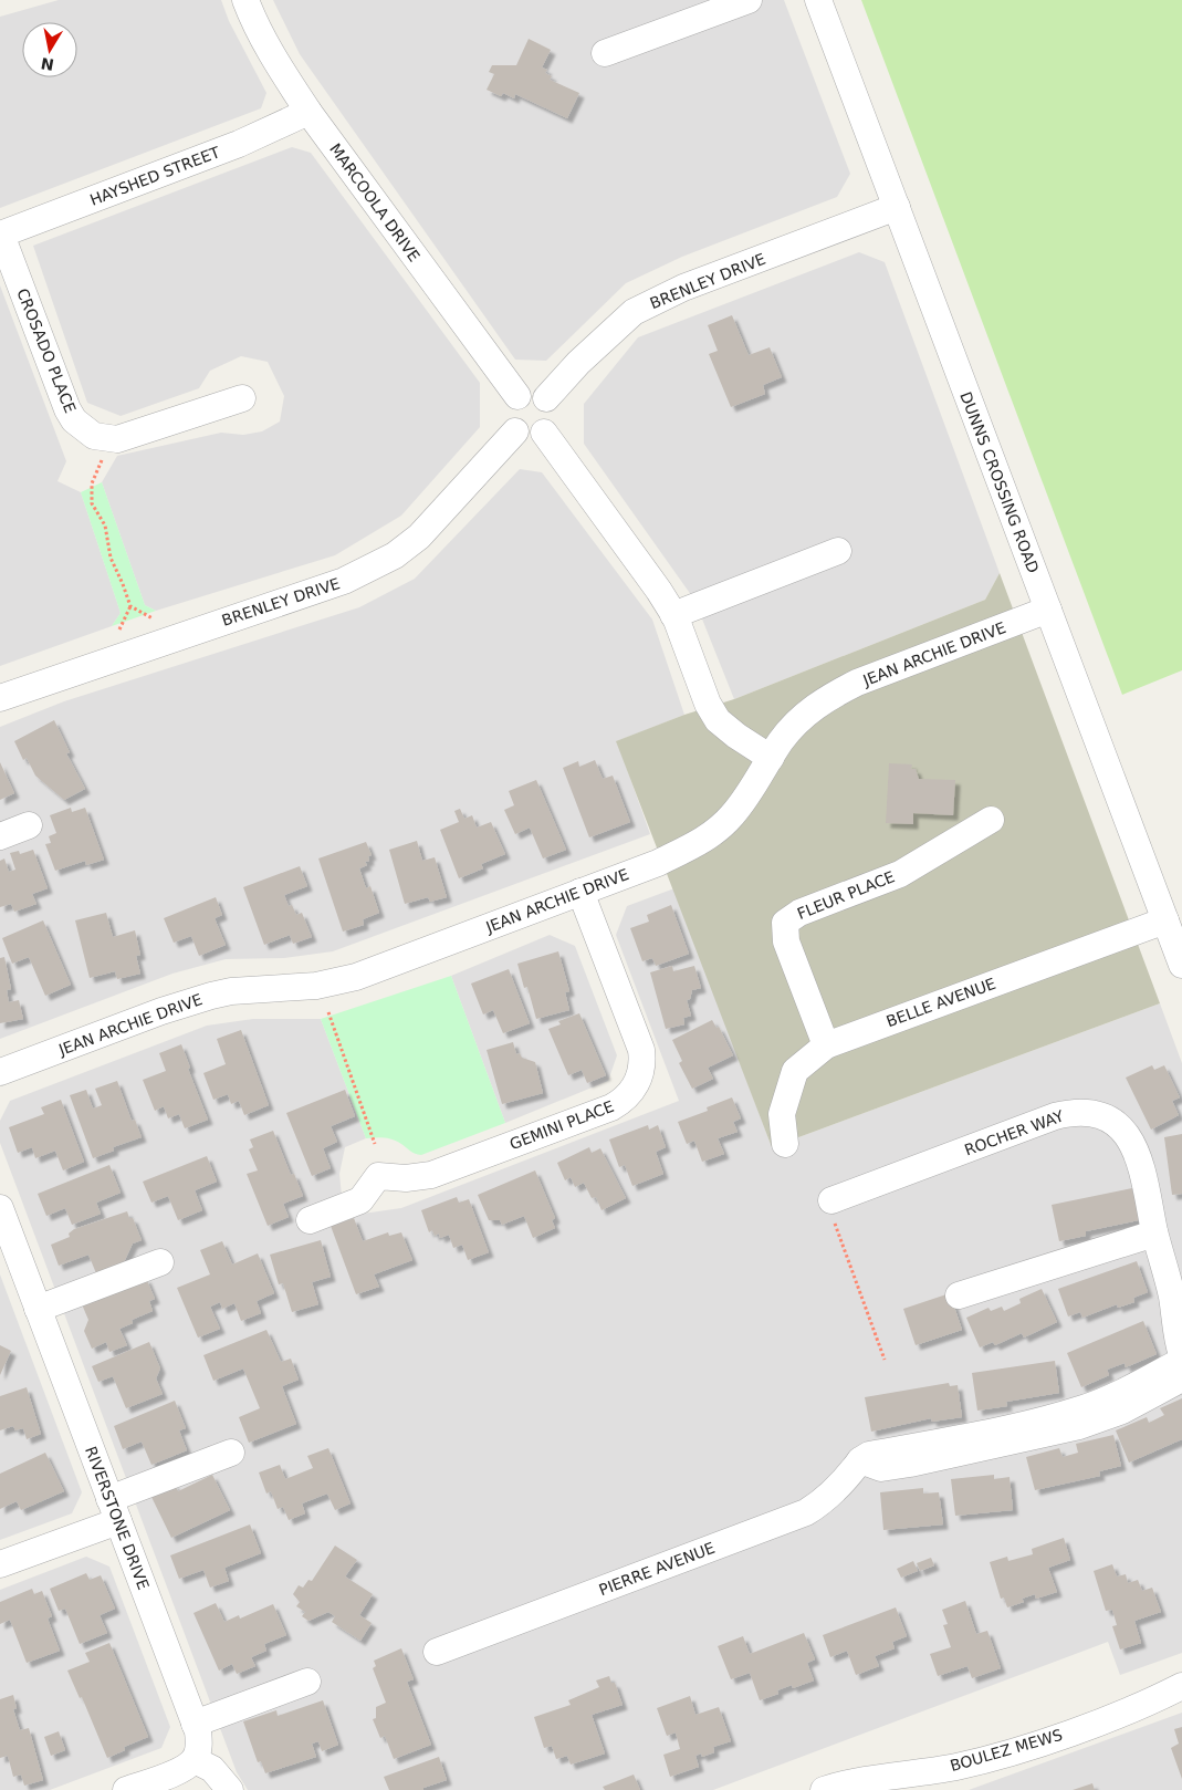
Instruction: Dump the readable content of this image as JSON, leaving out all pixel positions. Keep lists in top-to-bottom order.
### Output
{
  "streets": {
    "street": [
      "HAYSHED STREET",
      "MARCOOLA DRIVE",
      "BRENLEY DRIVE",
      "CROSADO PLACE",
      "DUNNS CROSSING ROAD",
      "JEAN ARCHIE DRIVE",
      "FLEUR PLACE",
      "BELLE AVENUE",
      "GEMINI PLACE",
      "ROCHER WAY",
      "RIVERSTONE DRIVE",
      "PIERRE AVENUE",
      "BOULEZ MEWS"
    ]
  },
  "crossings": [
    ["HAYSHED STREET", "MARCOOLA DRIVE"],
    ["HAYSHED STREET", "CROSADO PLACE"],
    ["MARCOOLA DRIVE", "BRENLEY DRIVE"],
    ["BRENLEY DRIVE", "DUNNS CROSSING ROAD"],
    ["DUNNS CROSSING ROAD", "JEAN ARCHIE DRIVE"],
    ["DUNNS CROSSING ROAD", "BELLE AVENUE"],
    ["JEAN ARCHIE DRIVE", "GEMINI PLACE"],
    ["FLEUR PLACE", "BELLE AVENUE"]
  ],
  "north": "bottom"
}
